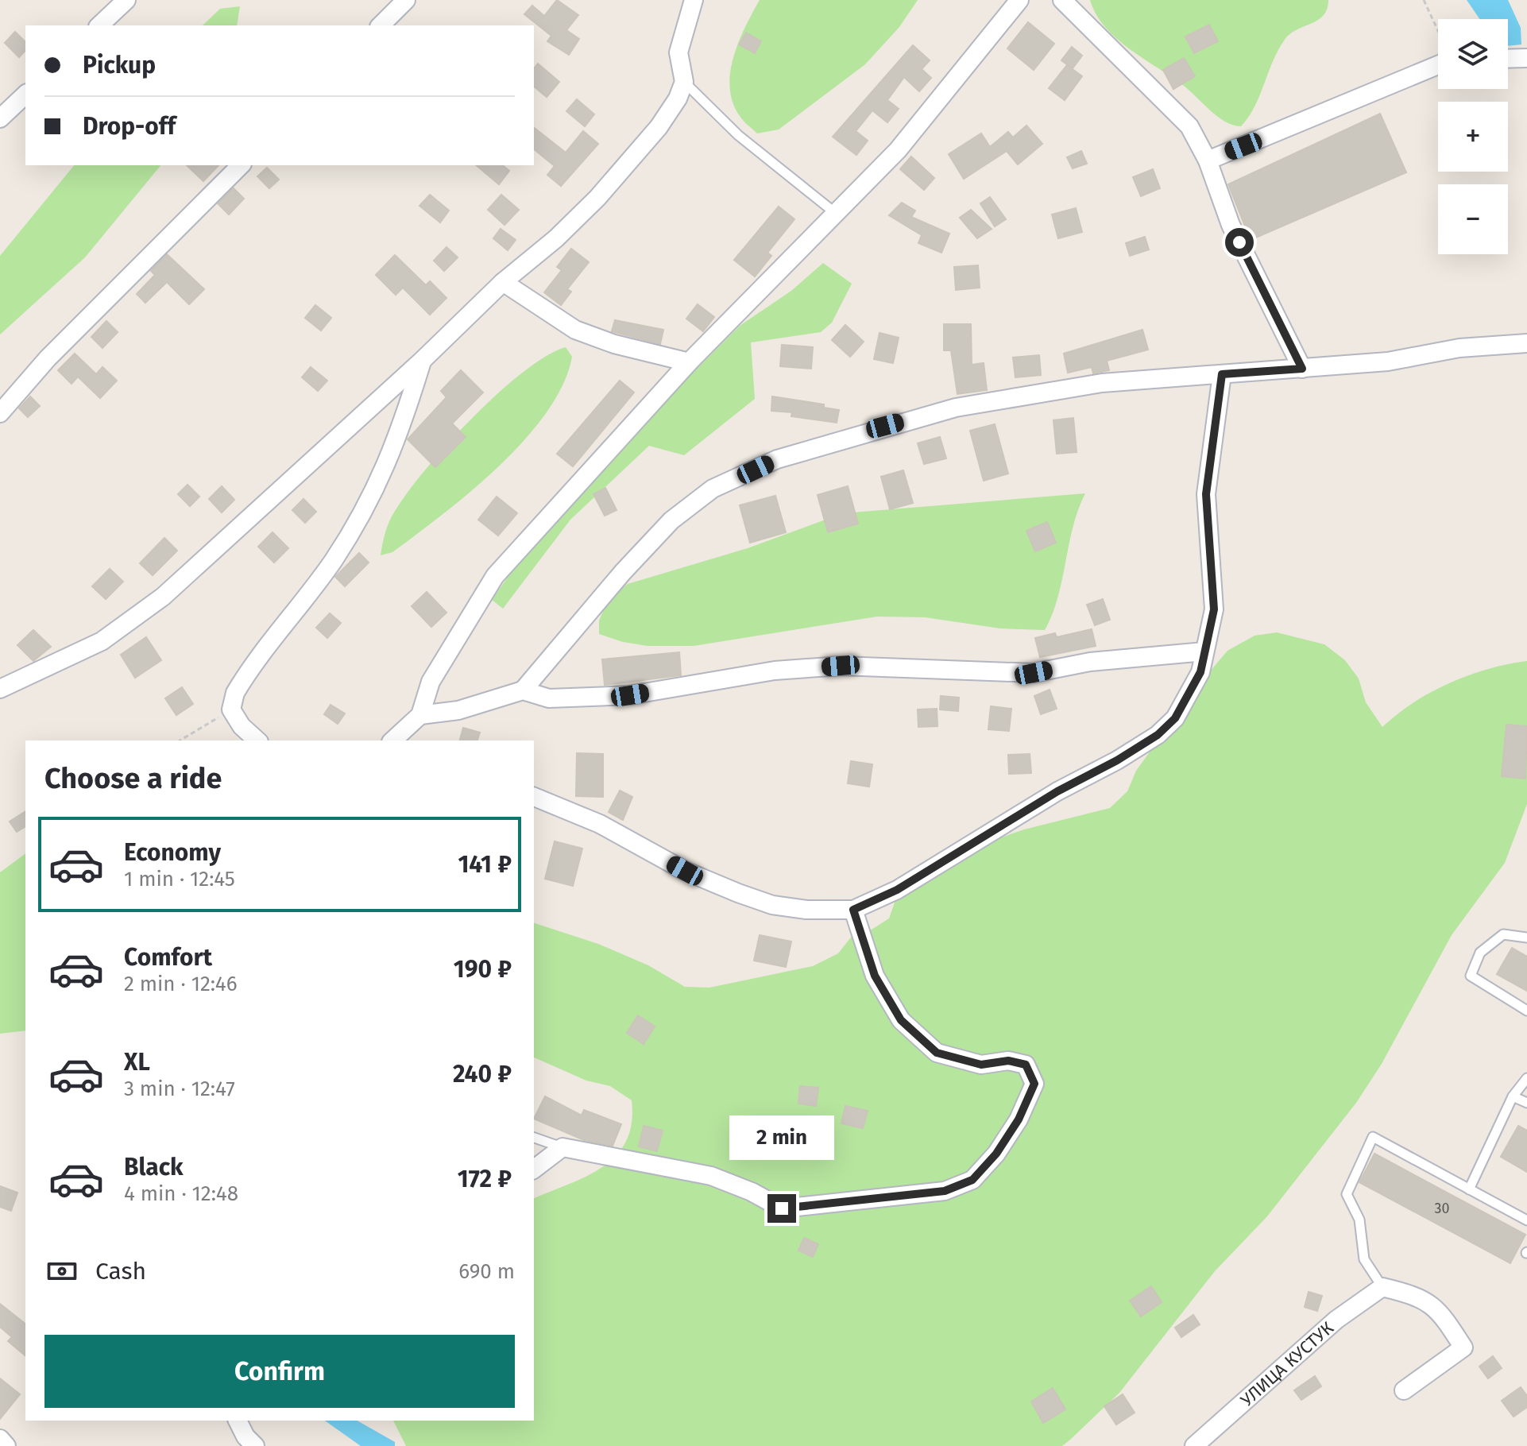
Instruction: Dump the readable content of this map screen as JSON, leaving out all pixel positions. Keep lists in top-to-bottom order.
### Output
{
  "streets": {
    "street": ["УЛИЦА КУСТУК"]
  },
  "house_numbers": ["30"],
  "page": {
    "map_buttons": ["+", "−"],
    "banner": ["Pickup", "Drop-off"],
    "heading": "Choose a ride",
    "list": [
      {
        "name": "Economy",
        "note": "1 min · 12:45",
        "value": "141 ₽"
      },
      {
        "name": "Comfort",
        "note": "2 min · 12:46",
        "value": "190 ₽"
      },
      {
        "name": "XL",
        "note": "3 min · 12:47",
        "value": "240 ₽"
      },
      {
        "name": "Black",
        "note": "4 min · 12:48",
        "value": "172 ₽"
      }
    ],
    "bubble": "2 min",
    "pay": ["Cash", "690 m"],
    "buttons": "Confirm"
  }
}
